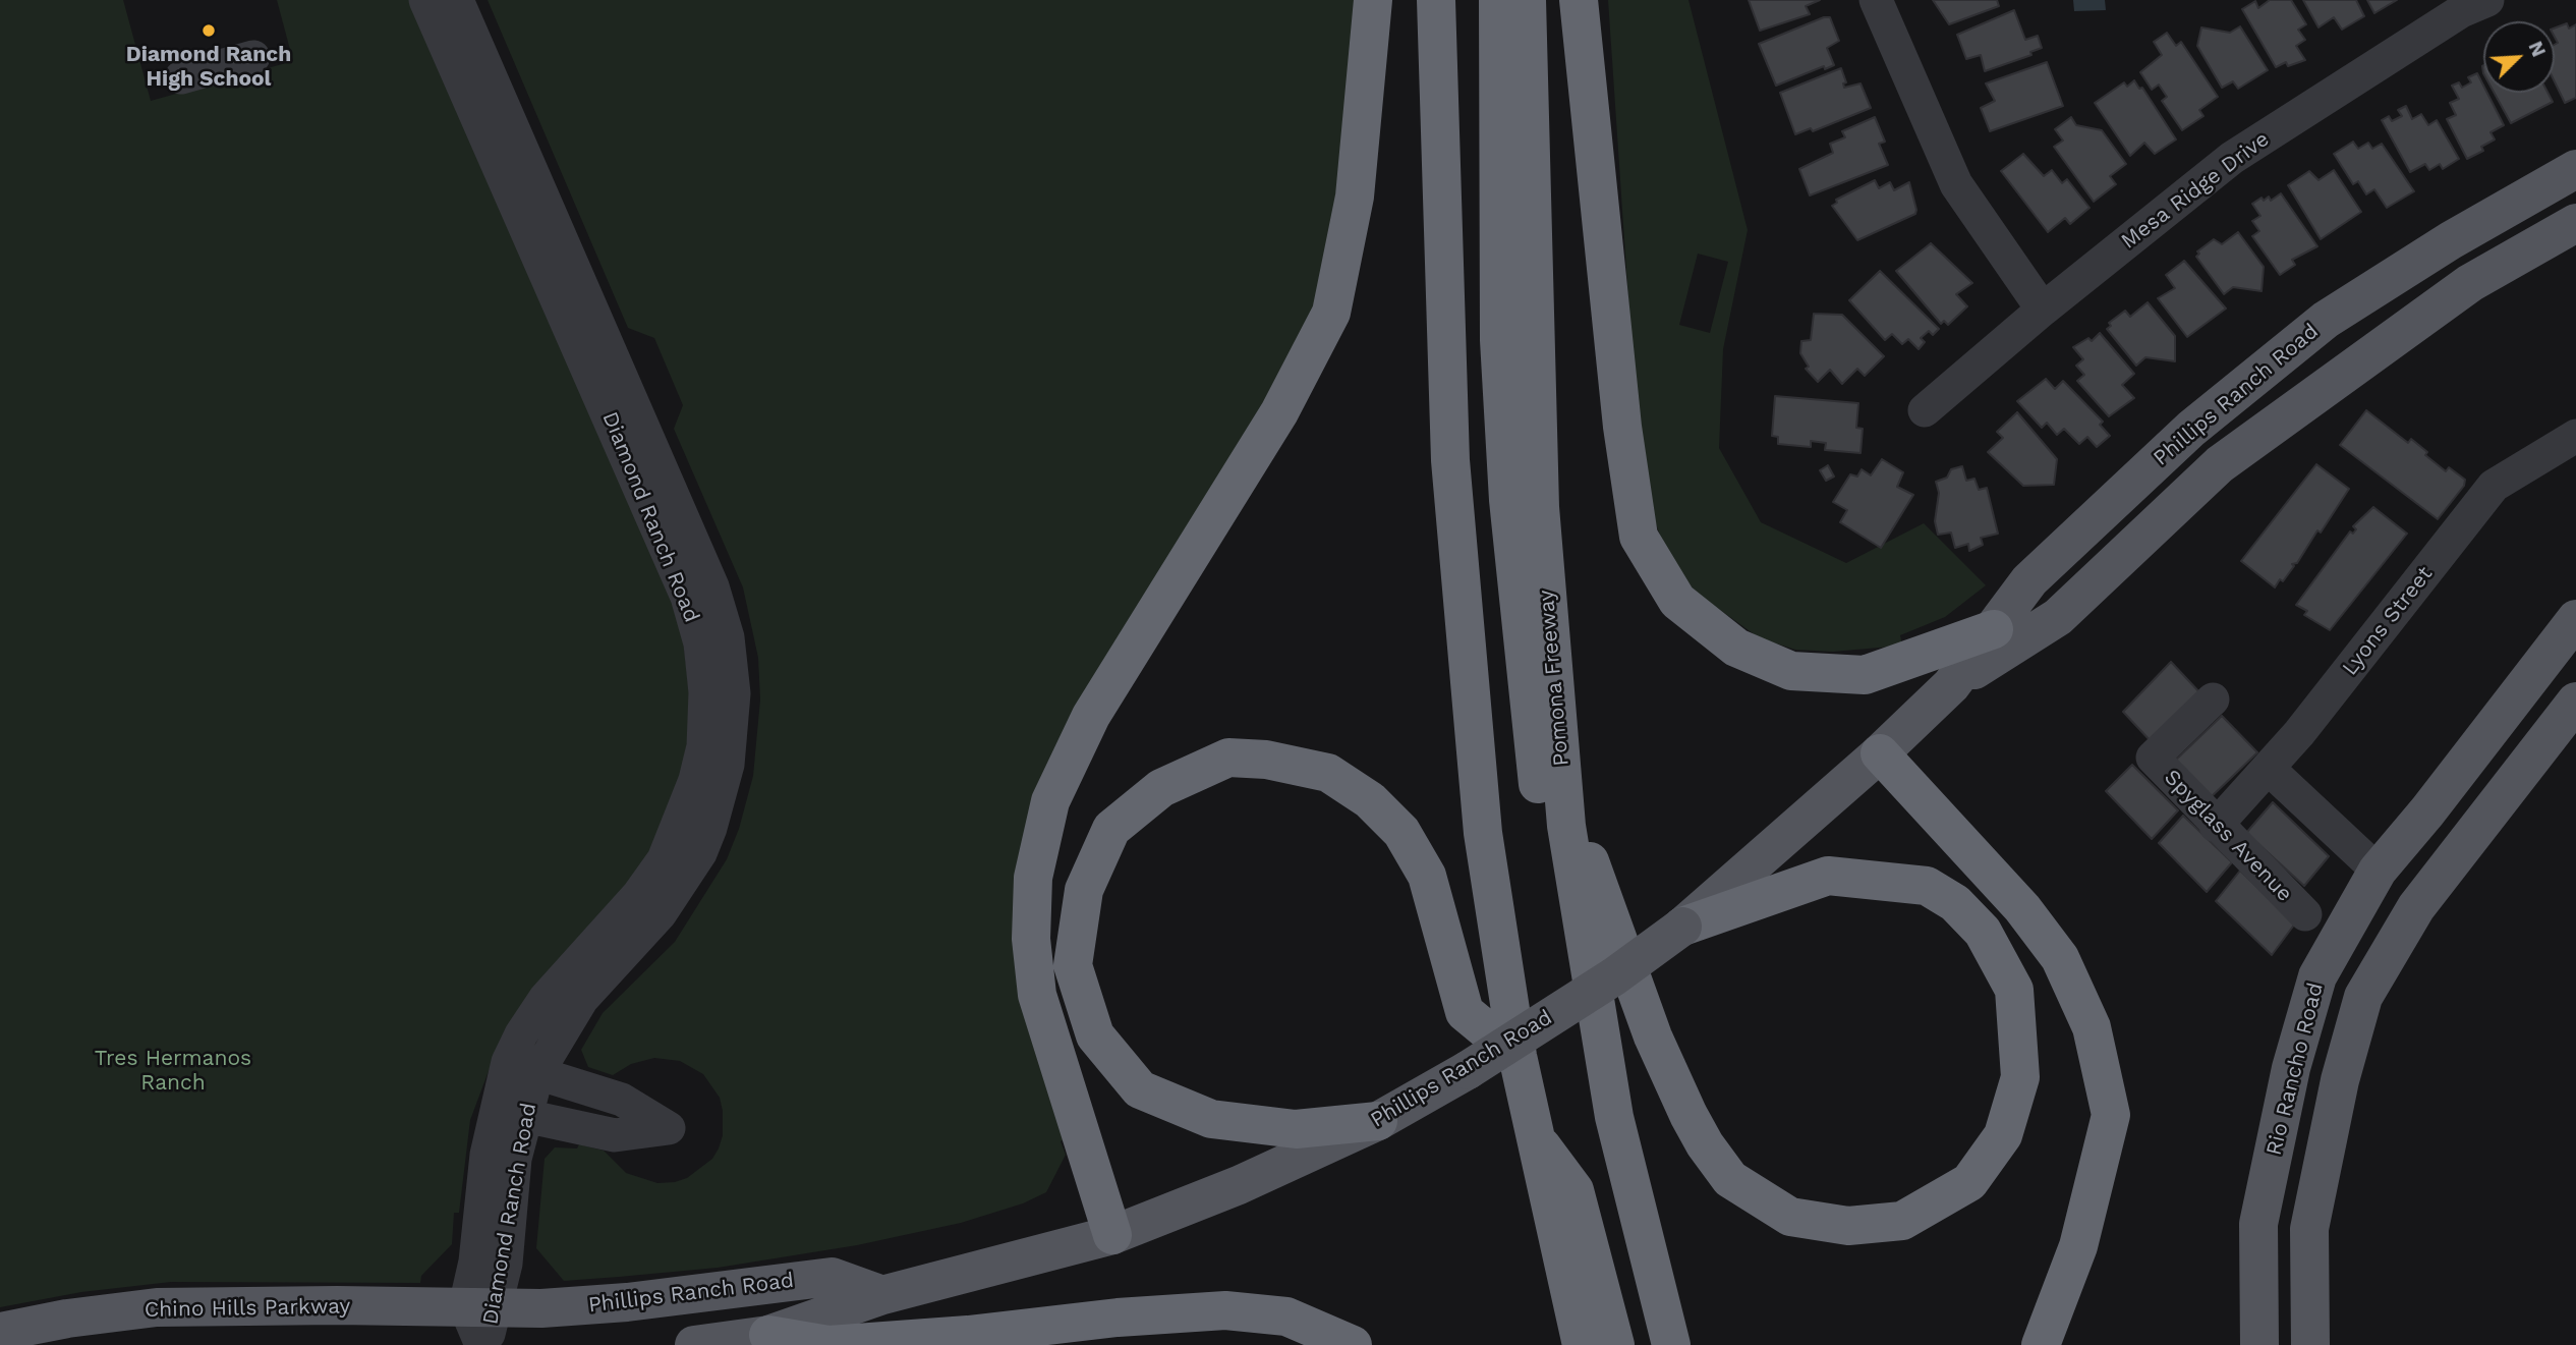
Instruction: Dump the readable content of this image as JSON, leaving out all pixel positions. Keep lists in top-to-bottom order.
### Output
{
  "streets": {
    "highway": ["Pomona Freeway"],
    "main road": ["Phillips Ranch Road", "Rio Rancho Road", "Chino Hills Parkway"],
    "street": [
      "Mesa Ridge Drive",
      "Diamond Ranch Road",
      "Lyons Street",
      "Spyglass Avenue"
    ]
  },
  "crossings": [
    ["Phillips Ranch Road", "Diamond Ranch Road"],
    ["Phillips Ranch Road", "Chino Hills Parkway"],
    ["Diamond Ranch Road", "Chino Hills Parkway"],
    ["Lyons Street", "Spyglass Avenue"]
  ],
  "parks": ["Tres Hermanos Ranch"],
  "places": ["Diamond Ranch High School"],
  "north": "top right"
}
